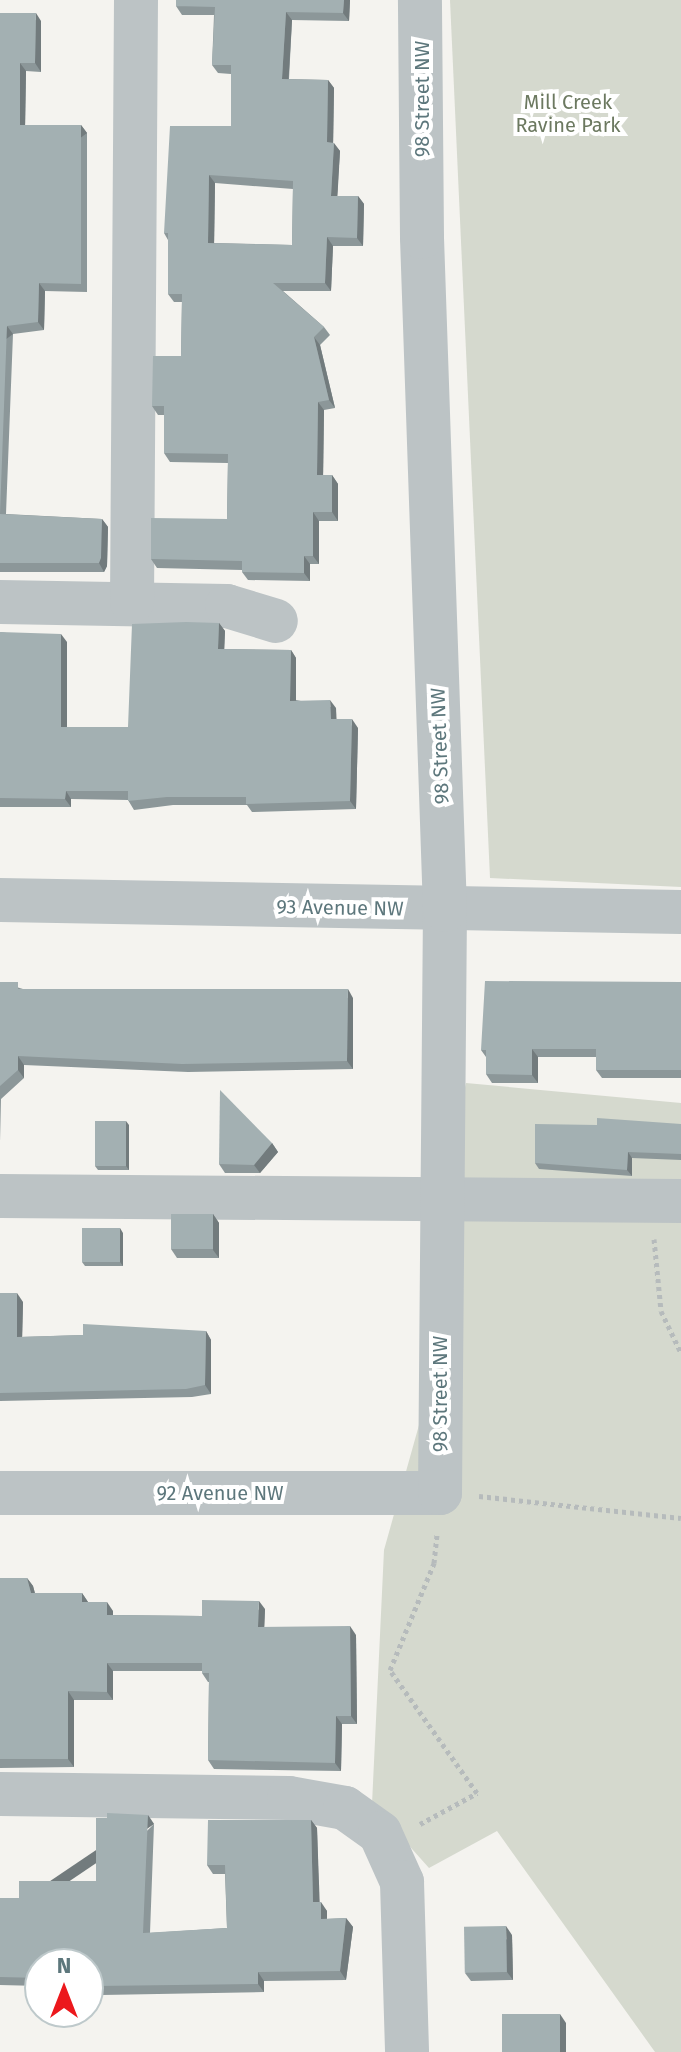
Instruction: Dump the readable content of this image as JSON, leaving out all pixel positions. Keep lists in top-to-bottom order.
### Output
{
  "streets": {
    "street": ["98 Street NW", "93 Avenue NW", "92 Avenue NW"]
  },
  "crossings": [
    ["98 Street NW", "93 Avenue NW"],
    ["98 Street NW", "92 Avenue NW"]
  ],
  "parks": ["Mill Creek Ravine Park"],
  "north": "top"
}
